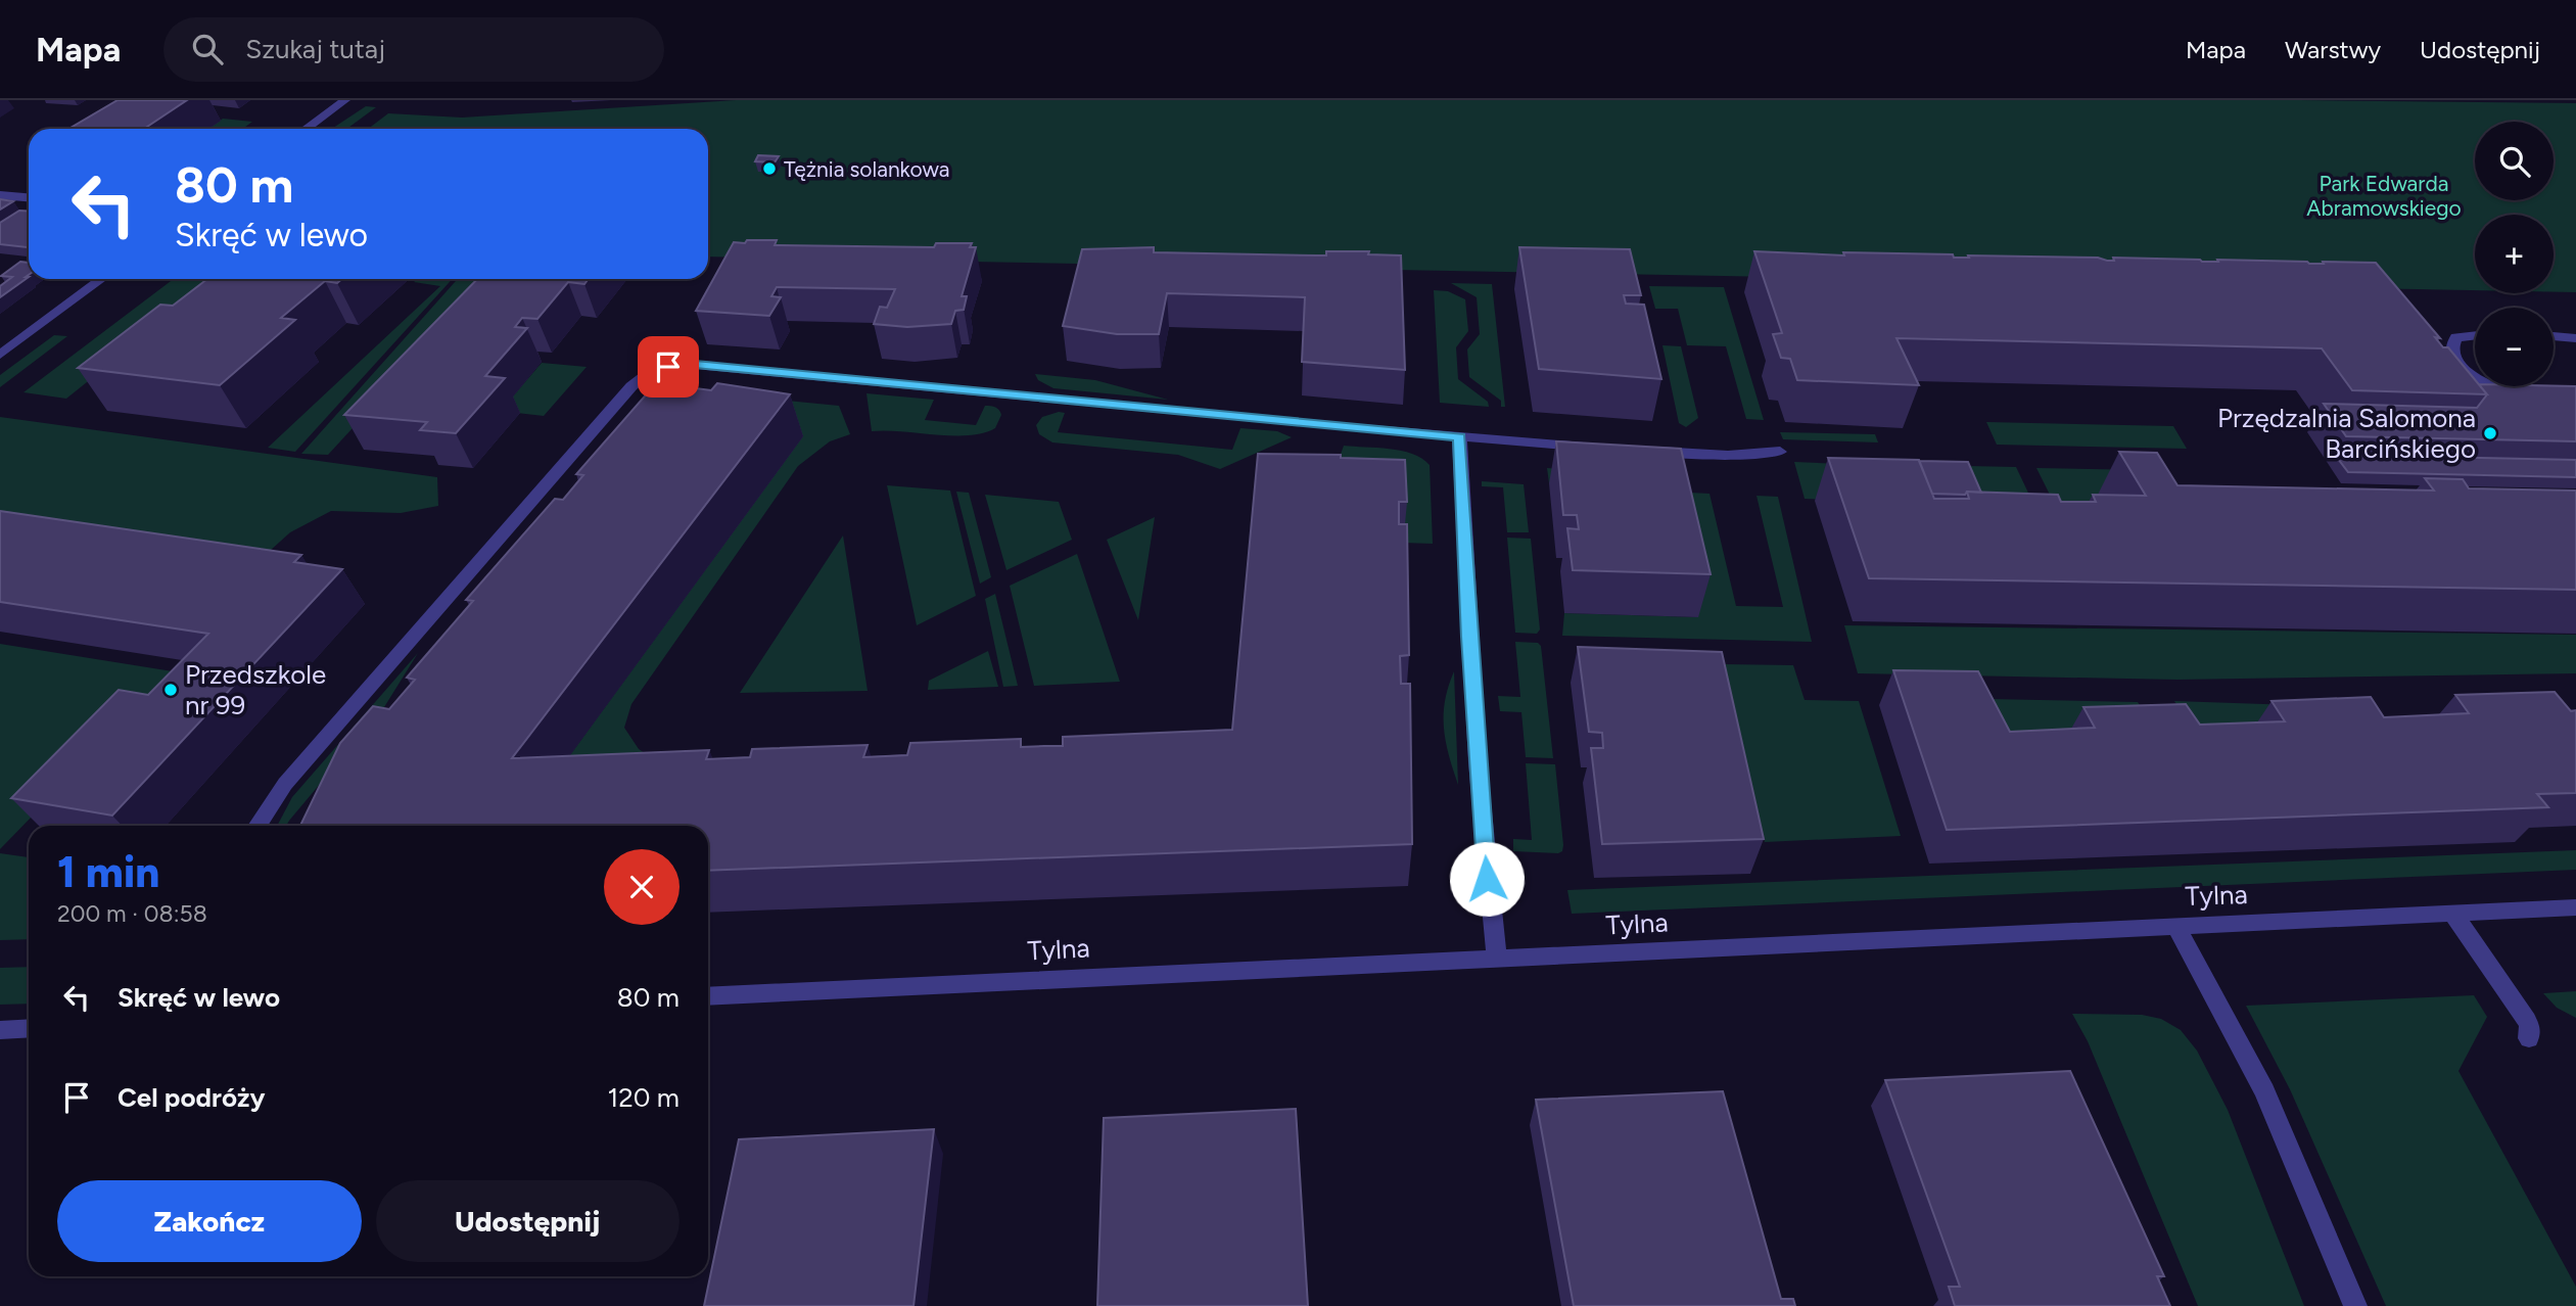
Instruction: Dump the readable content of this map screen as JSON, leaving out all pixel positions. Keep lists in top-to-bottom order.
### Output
{
  "streets": {
    "street": ["Tylna"]
  },
  "parks": ["Park Edwarda Abramowskiego"],
  "places": ["Tężnia solankowa", "Przędzalnia Salomona Barcińskiego", "Przedszkole nr 99"],
  "page": {
    "header": "Mapa",
    "search": "Szukaj tutaj",
    "nav": ["Mapa", "Warstwy", "Udostępnij"],
    "map_buttons": ["+", "−"],
    "turn": ["80 m", "Skręć w lewo"],
    "heading": ["1 min", "200 m · 08:58"],
    "list": [
      {
        "name": "Skręć w lewo",
        "value": "80 m"
      },
      {
        "name": "Cel podróży",
        "value": "120 m"
      }
    ],
    "buttons": ["Zakończ", "Udostępnij"]
  }
}
